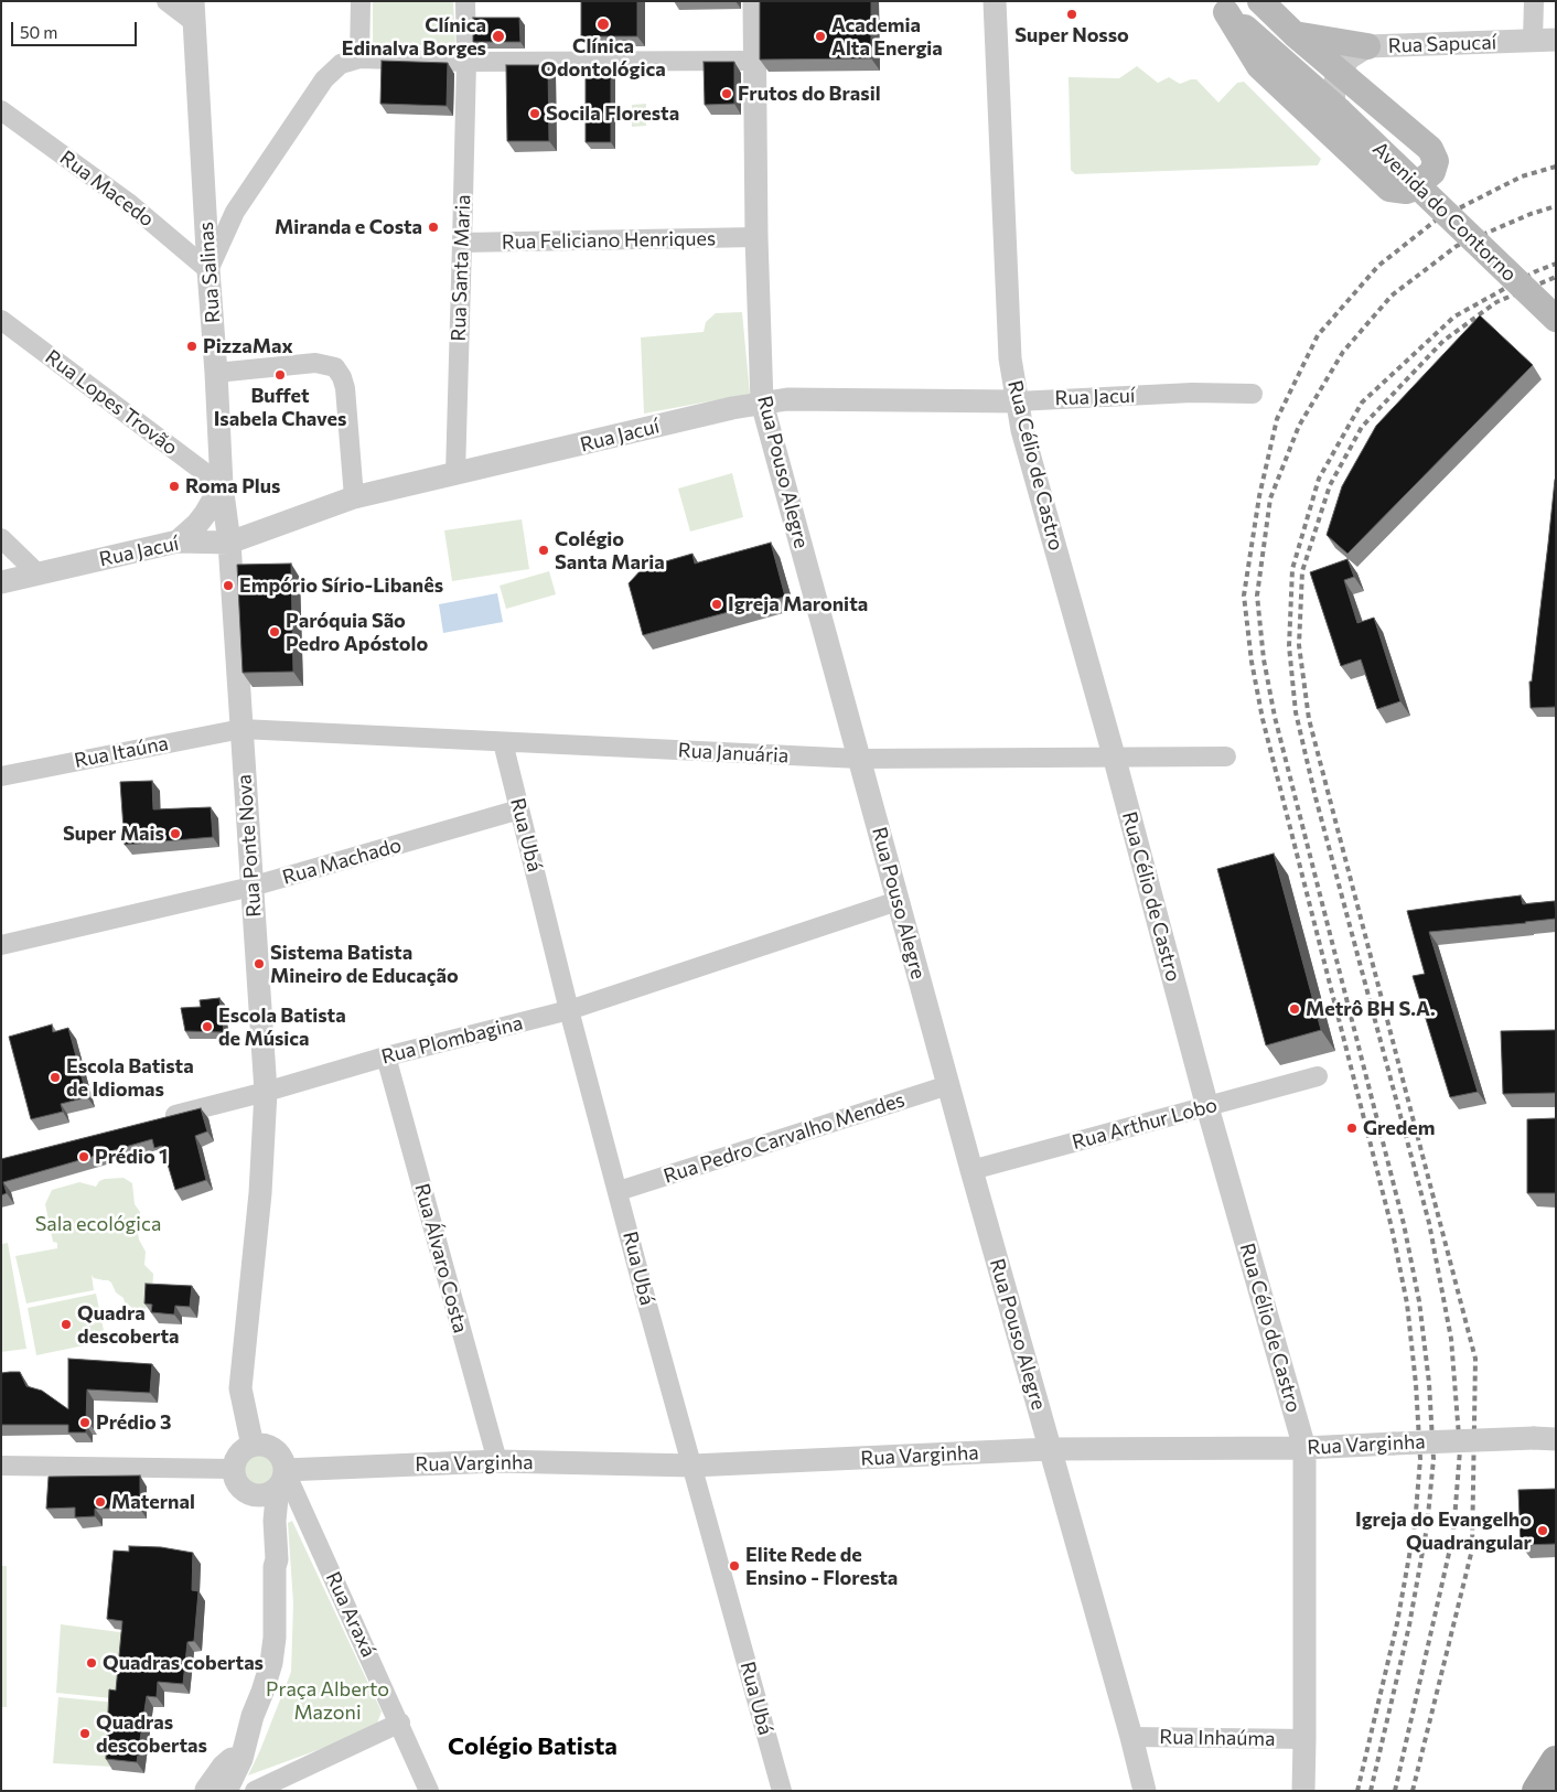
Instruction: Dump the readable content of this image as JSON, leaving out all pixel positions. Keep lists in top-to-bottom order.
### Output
{
  "streets": {
    "main road": ["Avenida do Contorno"],
    "street": [
      "Rua Sapucaí",
      "Rua Macedo",
      "Rua Feliciano Henriques",
      "Rua Santa Maria",
      "Rua Salinas",
      "Rua Jacuí",
      "Rua Lopes Trovão",
      "Rua Célio de Castro",
      "Rua Pouso Alegre",
      "Rua Itaúna",
      "Rua Januária",
      "Rua Ubá",
      "Rua Ponte Nova",
      "Rua Machado",
      "Rua Plombagina",
      "Rua Arthur Lobo",
      "Rua Pedro Carvalho Mendes",
      "Rua Álvaro Costa",
      "Rua Varginha",
      "Rua Araxá",
      "Rua Inhaúma"
    ]
  },
  "crossings": [
    ["Rua Macedo", "Rua Salinas"],
    ["Rua Feliciano Henriques", "Rua Santa Maria"],
    ["Rua Feliciano Henriques", "Rua Pouso Alegre"],
    ["Rua Santa Maria", "Rua Jacuí"],
    ["Rua Salinas", "Rua Jacuí"],
    ["Rua Salinas", "Rua Lopes Trovão"],
    ["Rua Salinas", "Rua Ponte Nova"],
    ["Rua Jacuí", "Rua Célio de Castro"],
    ["Rua Jacuí", "Rua Pouso Alegre"],
    ["Rua Jacuí", "Rua Ponte Nova"],
    ["Rua Célio de Castro", "Rua Januária"],
    ["Rua Célio de Castro", "Rua Arthur Lobo"],
    ["Rua Célio de Castro", "Rua Varginha"],
    ["Rua Célio de Castro", "Rua Inhaúma"],
    ["Rua Pouso Alegre", "Rua Januária"],
    ["Rua Pouso Alegre", "Rua Plombagina"],
    ["Rua Pouso Alegre", "Rua Arthur Lobo"],
    ["Rua Pouso Alegre", "Rua Pedro Carvalho Mendes"],
    ["Rua Pouso Alegre", "Rua Varginha"],
    ["Rua Pouso Alegre", "Rua Inhaúma"],
    ["Rua Itaúna", "Rua Januária"],
    ["Rua Itaúna", "Rua Ponte Nova"],
    ["Rua Januária", "Rua Ubá"],
    ["Rua Januária", "Rua Ponte Nova"],
    ["Rua Ubá", "Rua Machado"],
    ["Rua Ubá", "Rua Plombagina"],
    ["Rua Ubá", "Rua Pedro Carvalho Mendes"],
    ["Rua Ubá", "Rua Varginha"],
    ["Rua Ponte Nova", "Rua Machado"],
    ["Rua Ponte Nova", "Rua Plombagina"],
    ["Rua Ponte Nova", "Rua Varginha"],
    ["Rua Ponte Nova", "Rua Araxá"],
    ["Rua Plombagina", "Rua Álvaro Costa"],
    ["Rua Álvaro Costa", "Rua Varginha"],
    ["Rua Varginha", "Rua Araxá"]
  ],
  "districts": ["Colégio Batista"],
  "parks": ["Sala ecológica", "Praça Alberto Mazoni"],
  "places": [
    "Super Nosso",
    "Clínica Odontológica",
    "Clínica Edinalva Borges",
    "Academia Alta Energia",
    "Frutos do Brasil",
    "Socila Floresta",
    "Miranda e Costa",
    "PizzaMax",
    "Buffet Isabela Chaves",
    "Roma Plus",
    "Colégio Santa Maria",
    "Empório Sírio-Libanês",
    "Igreja Maronita",
    "Paróquia São Pedro Apóstolo",
    "Super Mais",
    "Sistema Batista Mineiro de Educação",
    "Metrô BH S.A.",
    "Escola Batista de Música",
    "Escola Batista de Idiomas",
    "Gredem",
    "Prédio 1",
    "Quadra descoberta",
    "Prédio 3",
    "Maternal",
    "Igreja do Evangelho Quadrangular",
    "Elite Rede de Ensino - Floresta",
    "Quadras cobertas",
    "Quadras descobertas"
  ],
  "scale_bar": "50 m"
}
